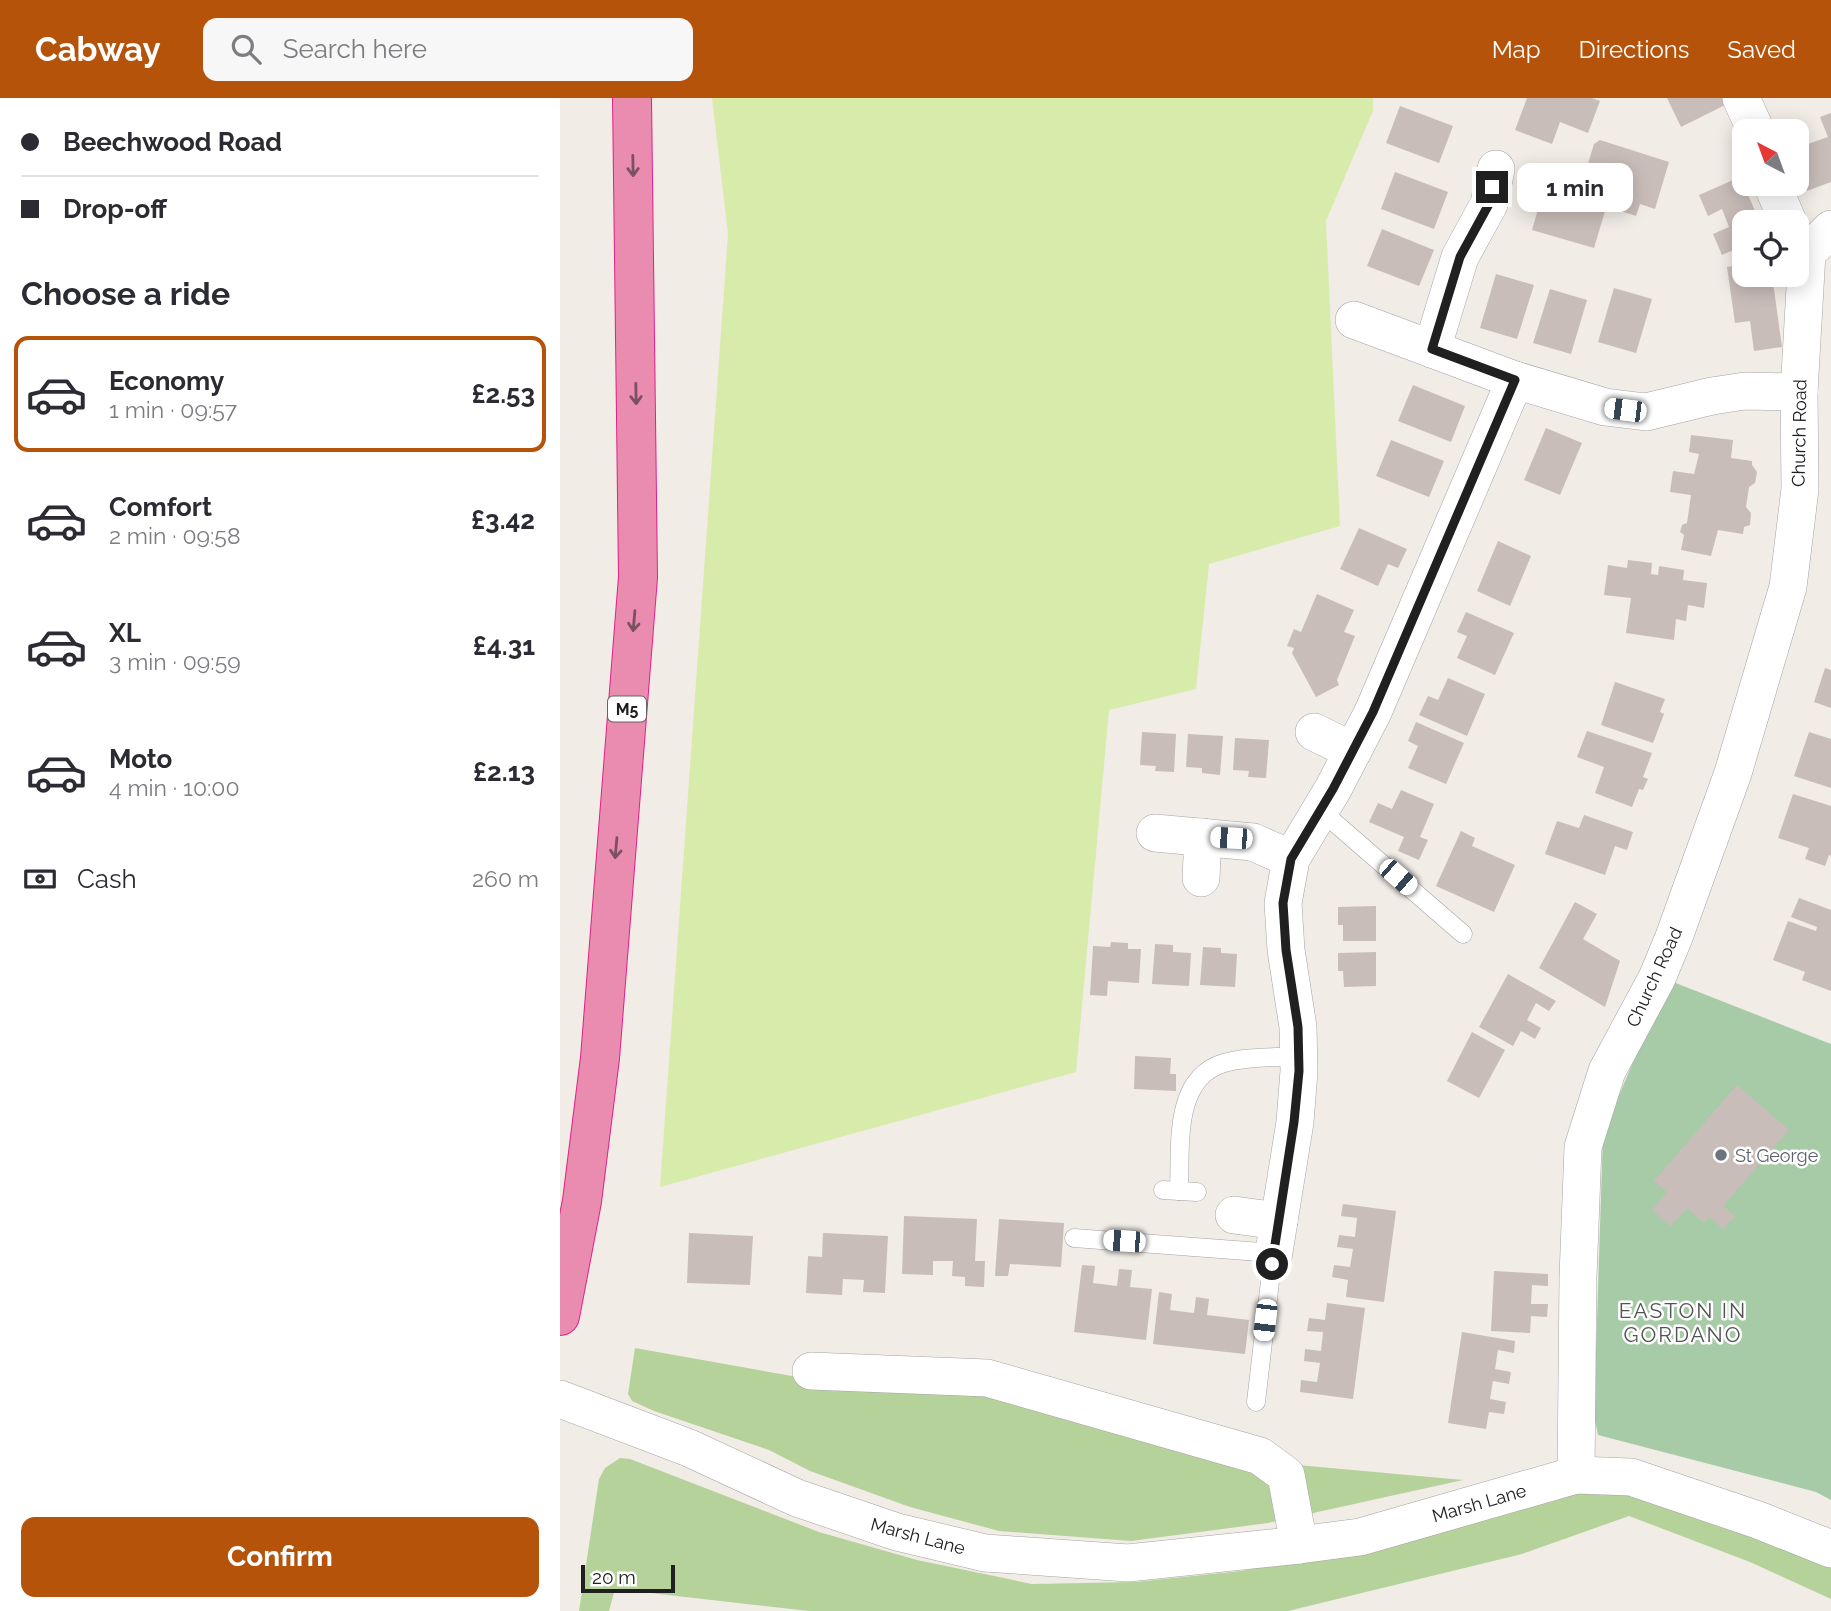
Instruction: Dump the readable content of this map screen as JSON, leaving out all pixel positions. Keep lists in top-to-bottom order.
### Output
{
  "streets": {
    "highway": ["M5"],
    "street": ["Church Road", "Marsh Lane"]
  },
  "crossings": [
    ["Church Road", "Marsh Lane"]
  ],
  "districts": ["EASTON IN GORDANO"],
  "places": ["St George"],
  "scale_bar": "20 m",
  "north": "top left",
  "page": {
    "header": "Cabway",
    "search": "Search here",
    "nav": ["Map", "Directions", "Saved"],
    "banner": ["Beechwood Road", "Drop-off"],
    "bubble": "1 min",
    "heading": "Choose a ride",
    "list": [
      {
        "name": "Economy",
        "note": "1 min · 09:57",
        "value": "£2.53"
      },
      {
        "name": "Comfort",
        "note": "2 min · 09:58",
        "value": "£3.42"
      },
      {
        "name": "XL",
        "note": "3 min · 09:59",
        "value": "£4.31"
      },
      {
        "name": "Moto",
        "note": "4 min · 10:00",
        "value": "£2.13"
      }
    ],
    "pay": ["Cash", "260 m"],
    "buttons": "Confirm",
    "scale": "20 m"
  }
}
